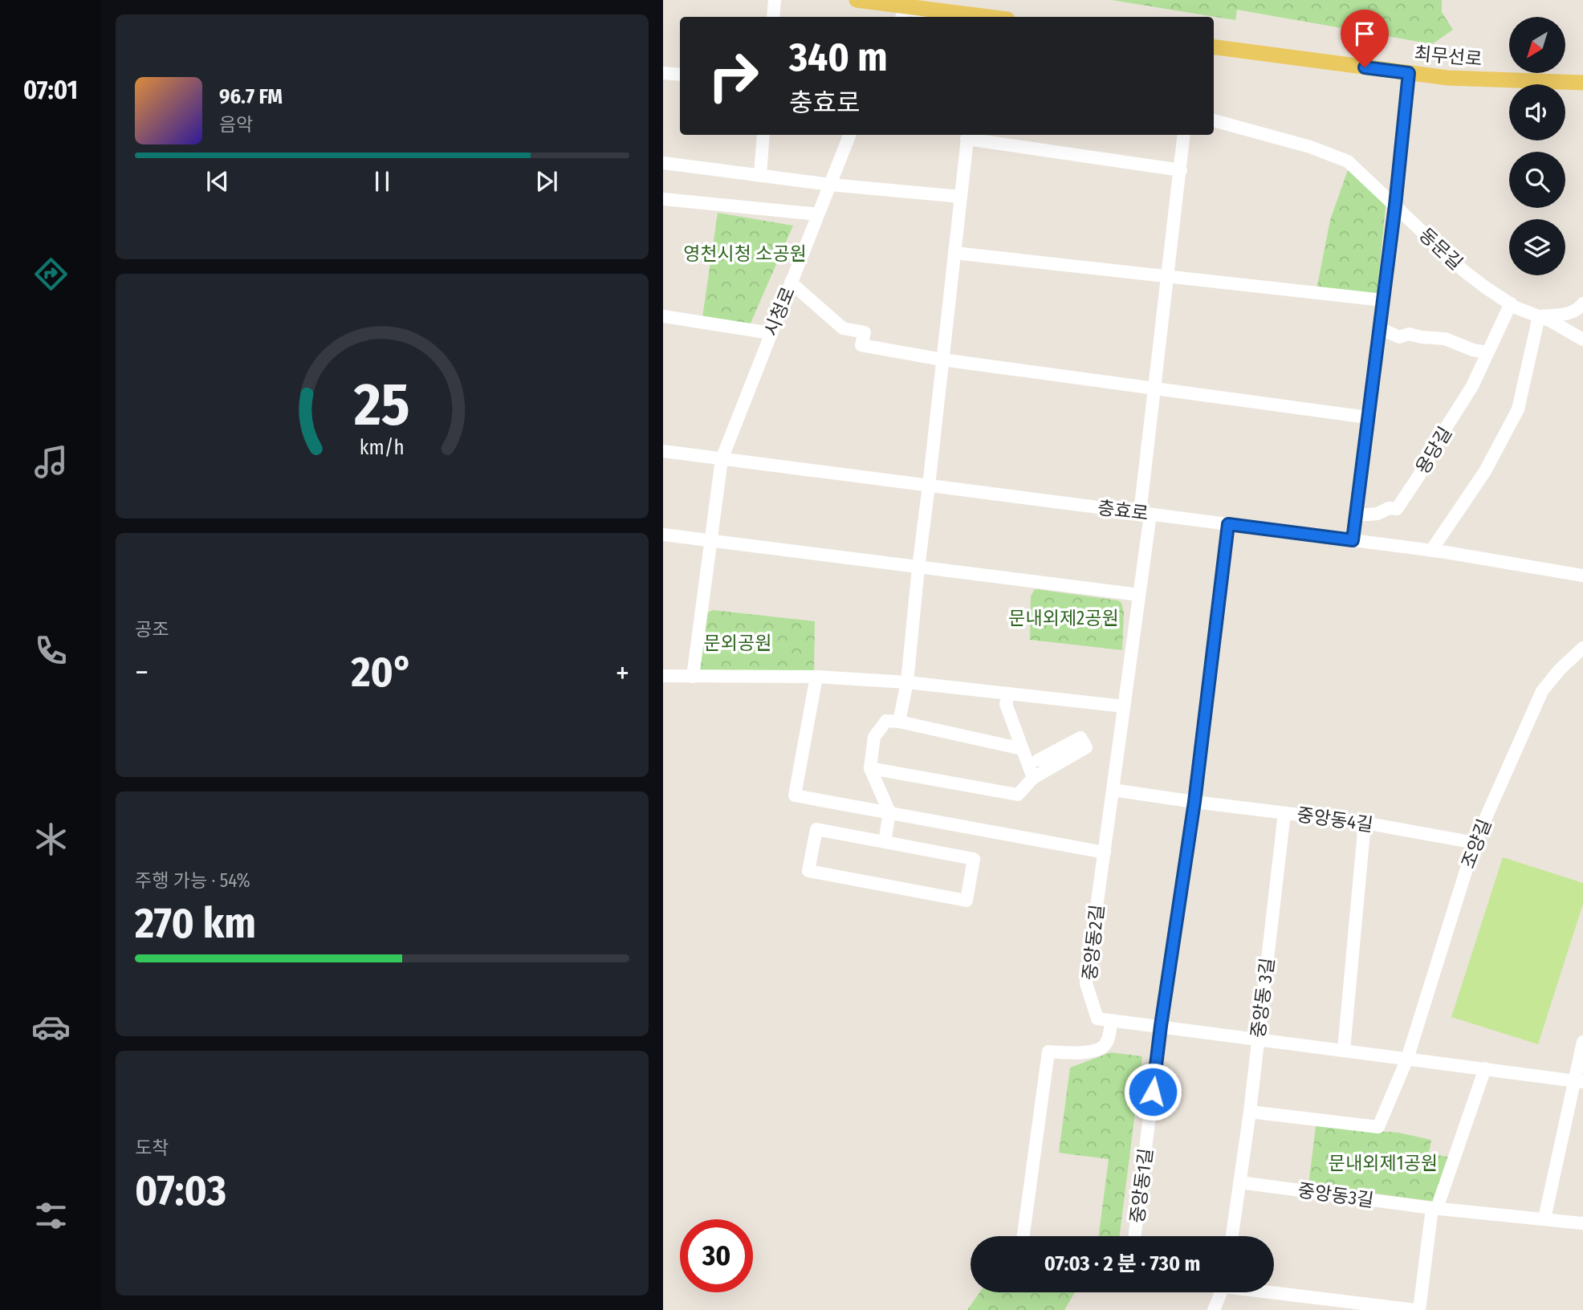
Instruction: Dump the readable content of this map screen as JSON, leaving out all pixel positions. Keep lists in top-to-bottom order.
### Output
{
  "streets": {
    "main road": ["최무선로"],
    "street": [
      "동문길",
      "시청로",
      "용당길",
      "충효로",
      "중앙동4길",
      "조양길",
      "중앙동2길",
      "중앙동 3길",
      "중앙동1길",
      "중앙동3길"
    ]
  },
  "crossings": [
    ["동문길", "용당길"],
    ["시청로", "충효로"],
    ["충효로", "중앙동2길"],
    ["충효로", "중앙동1길"],
    ["중앙동4길", "조양길"],
    ["중앙동4길", "중앙동2길"],
    ["중앙동4길", "중앙동 3길"],
    ["중앙동4길", "중앙동1길"],
    ["조양길", "중앙동 3길"],
    ["중앙동 3길", "중앙동3길"]
  ],
  "parks": [
    "영천시청 소공원",
    "문내외제2공원",
    "문외공원",
    "문내외제1공원"
  ],
  "north": "bottom left",
  "page": {
    "tabs": "07:01",
    "turn": ["340 m", "충효로"],
    "song": ["96.7 FM", "음악"],
    "tile": [
      "공조",
      ["주행 가능 · 54%", "270 km"],
      ["도착", "07:03"]
    ],
    "heat": ["−", "20°", "+"],
    "limit": "30",
    "trip": "07:03 · 2 분 · 730 m",
    "gauge": ["25", "km/h"]
  }
}
